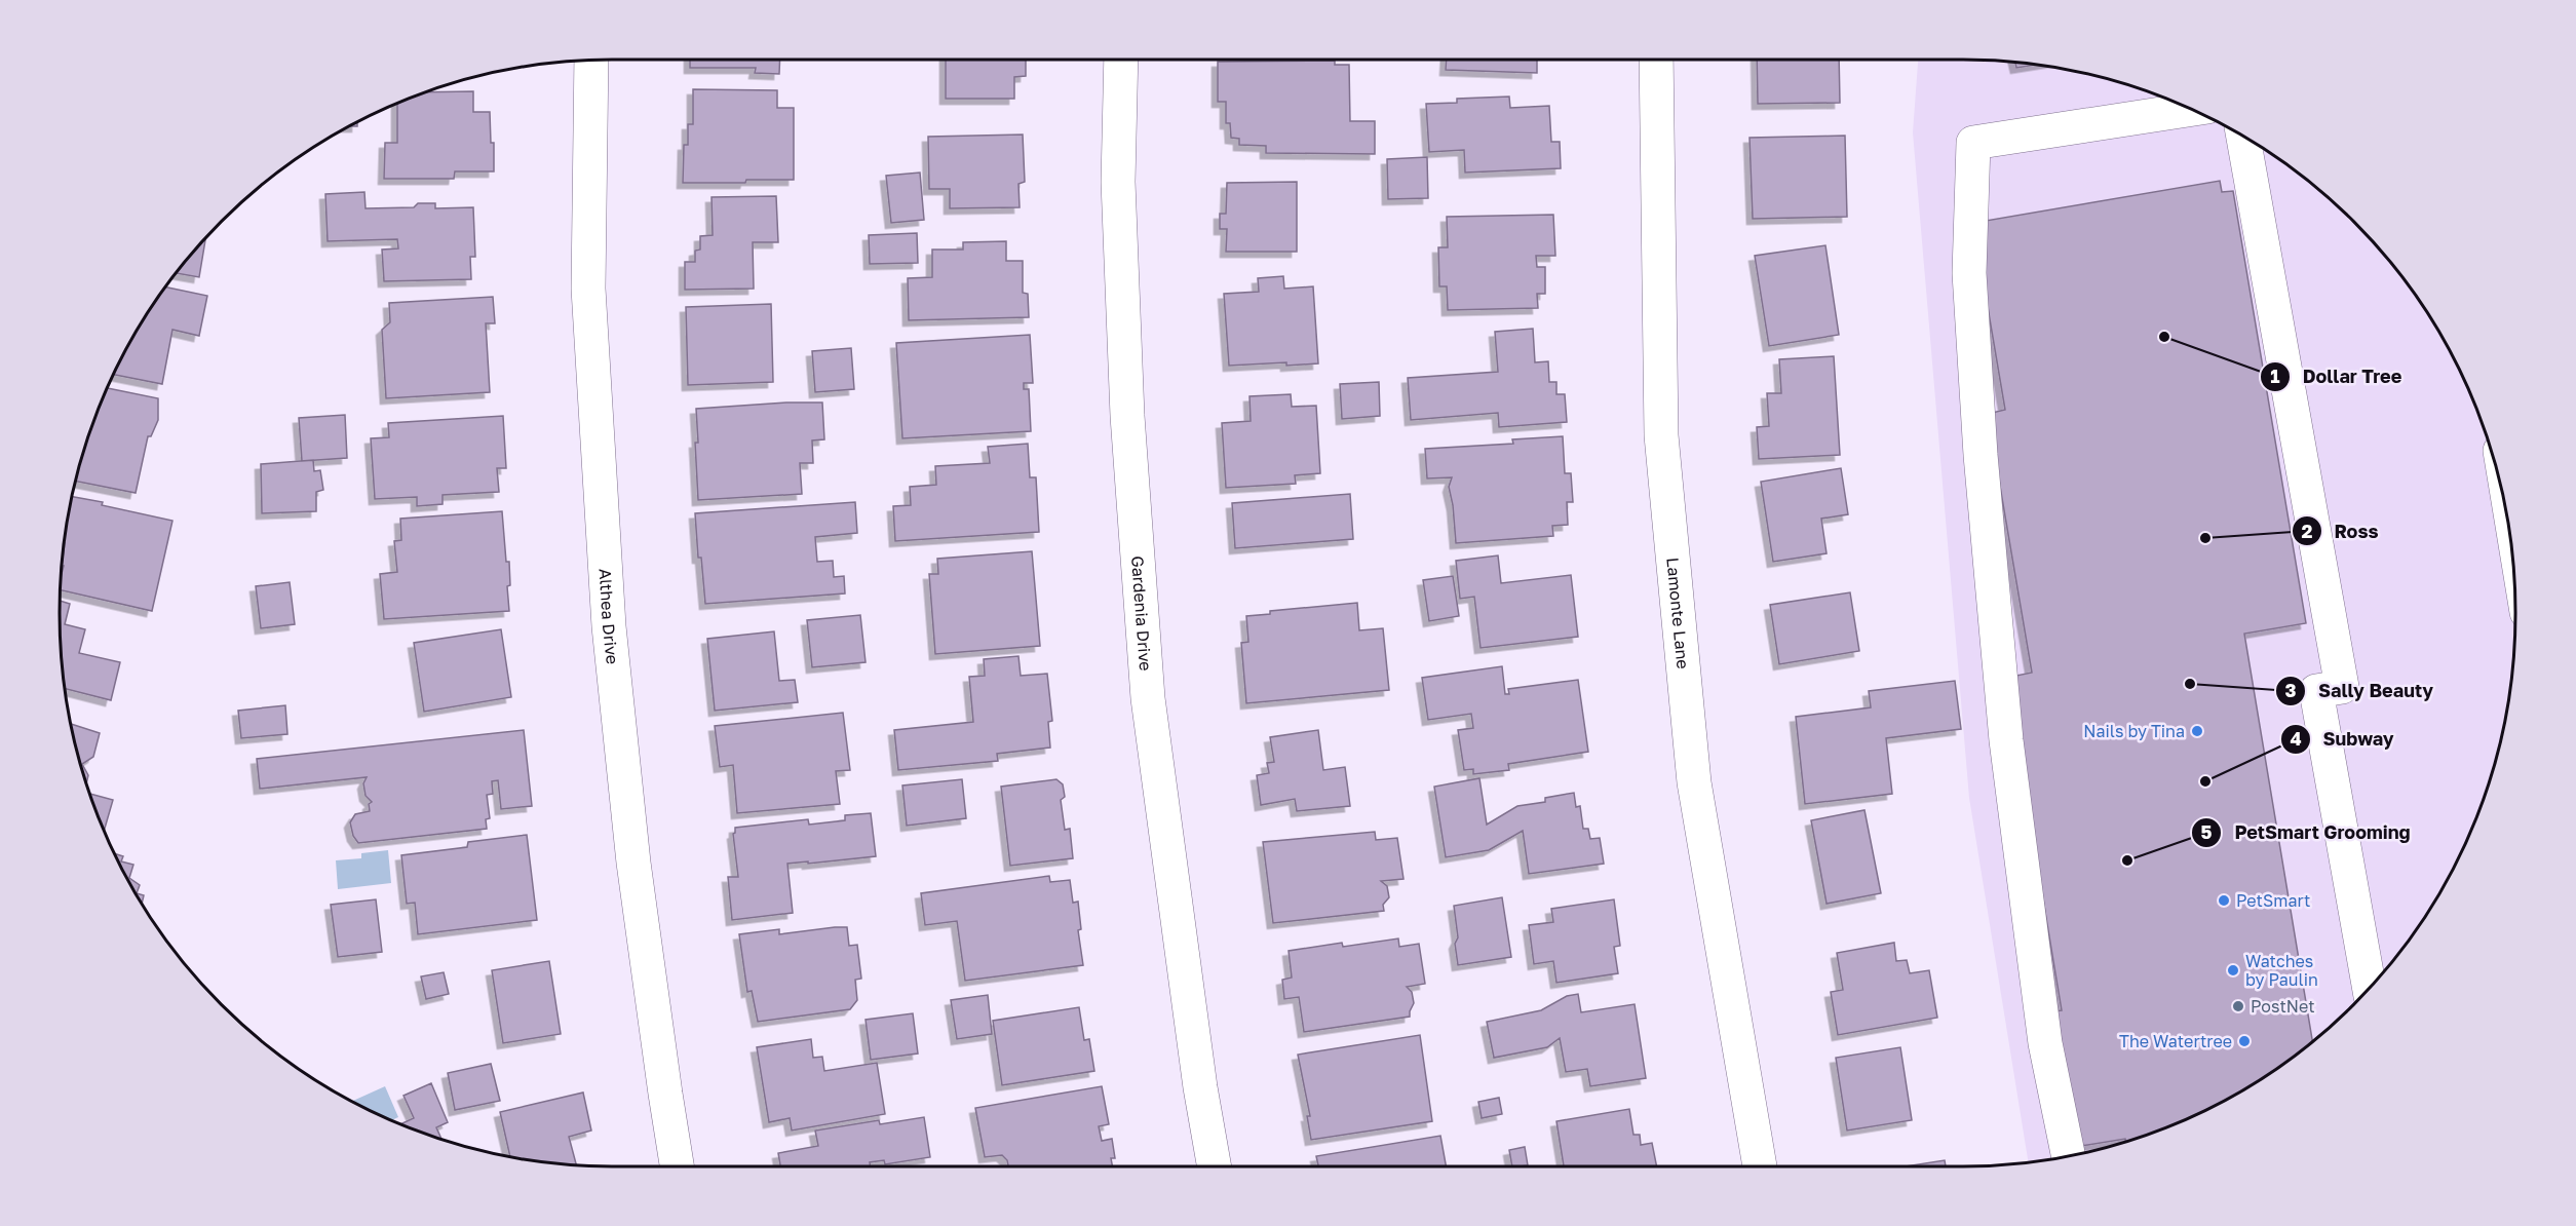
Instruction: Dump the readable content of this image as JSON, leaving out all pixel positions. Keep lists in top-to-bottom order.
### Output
{
  "streets": {
    "street": ["Gardenia Drive", "Lamonte Lane", "Althea Drive"]
  },
  "places": [
    "Dollar Tree",
    "Ross",
    "Sally Beauty",
    "Nails by Tina",
    "Subway",
    "PetSmart Grooming",
    "PetSmart",
    "Watches by Paulin",
    "PostNet",
    "The Watertree"
  ]
}
